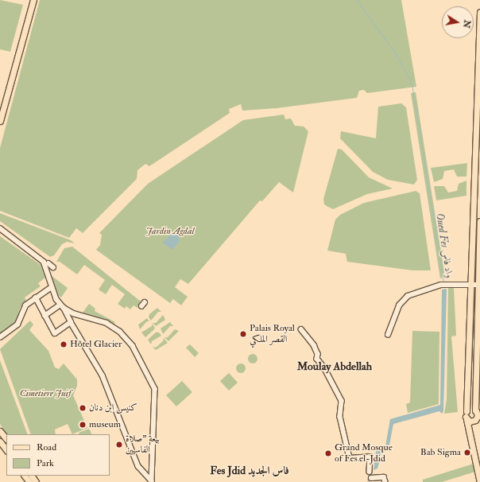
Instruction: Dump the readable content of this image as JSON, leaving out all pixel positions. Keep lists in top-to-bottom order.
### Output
{
  "districts": ["Moulay Abdellah", "Fes Jdid فاس الجديد"],
  "water": ["Oued Fes واد فاس"],
  "parks": ["Jardin Agdal", "Cimetiere Juif"],
  "places": [
    "Palais Royal القصر الملكي",
    "Hôtel Glacier",
    "كنيس ابن دنان",
    "museum",
    "بيعة \"صلاة الفاسيين",
    "Bab Sigma",
    "Grand Mosque of Fes el-Jdid"
  ],
  "legend": ["Road", "Park"],
  "north": "right"
}
